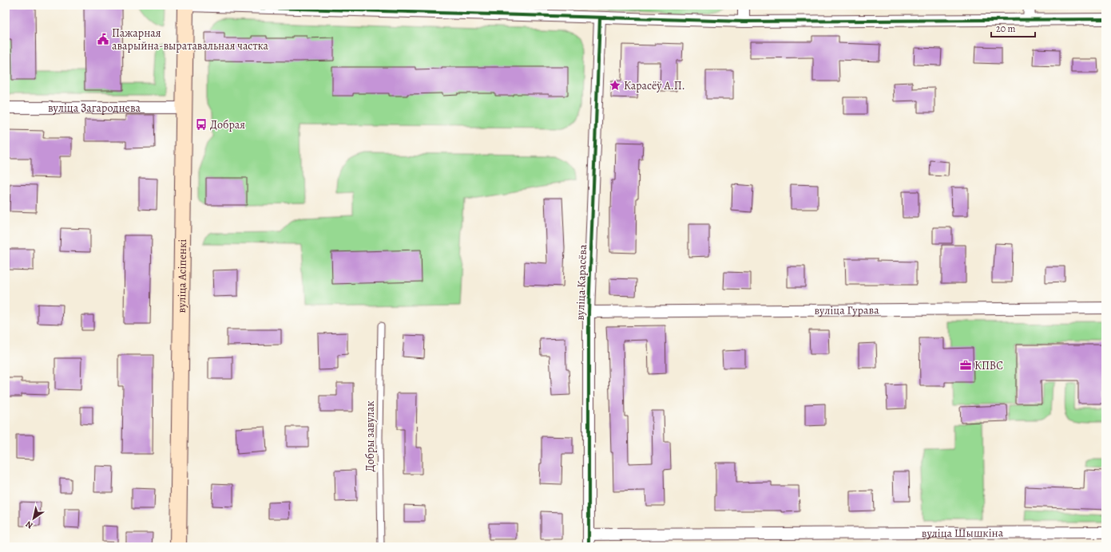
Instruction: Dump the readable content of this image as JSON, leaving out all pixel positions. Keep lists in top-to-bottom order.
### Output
{
  "streets": {
    "main road": ["вуліца Асіпенкі"],
    "street": [
      "вуліца Загароднева",
      "вуліца Карасёва",
      "вуліца Гурава",
      "вуліца Шышкіна"
    ],
    "lane": ["Добры завулак"]
  },
  "crossings": [
    ["вуліца Загароднева", "вуліца Асіпенкі"],
    ["вуліца Карасёва", "вуліца Гурава"],
    ["вуліца Карасёва", "вуліца Шышкіна"]
  ],
  "places": {
    "public building": ["Пажарная аварыйна-выратавальная частка"],
    "place": ["Карасёў А.П."],
    "bus stop": ["Добрая"],
    "office": ["КПВС"]
  },
  "scale_bar": "20 m",
  "north": "bottom left"
}
